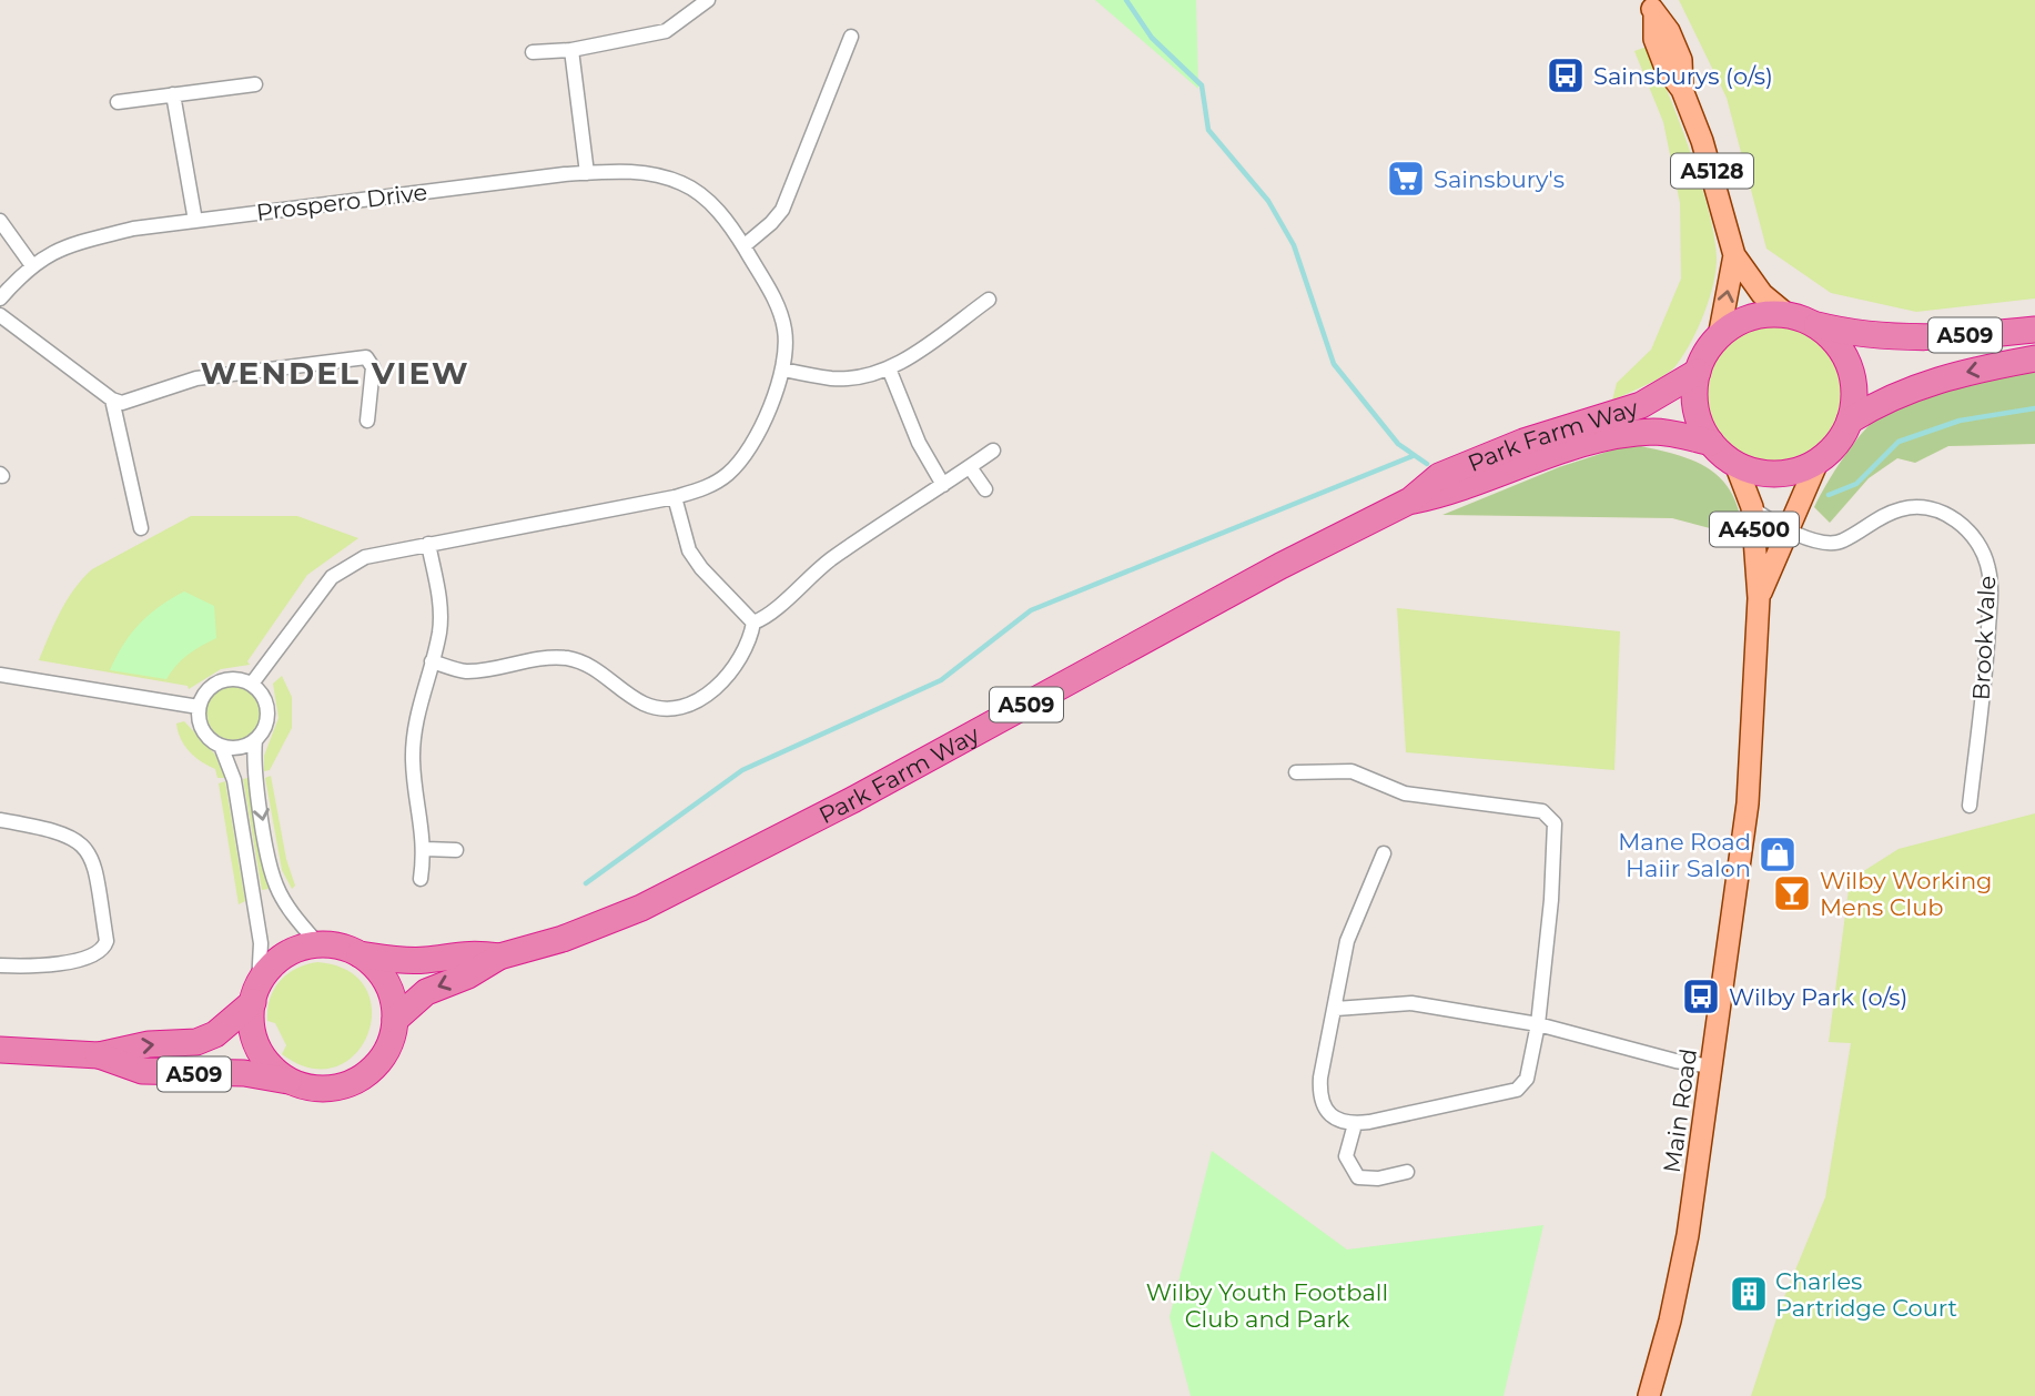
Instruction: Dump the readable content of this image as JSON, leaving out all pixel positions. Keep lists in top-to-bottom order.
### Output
{
  "streets": {
    "highway": ["A509", "Park Farm Way"],
    "main road": ["A5128", "A4500", "Main Road"],
    "street": ["Prospero Drive", "Brook Vale"]
  },
  "crossings": [
    ["A5128", "A509"],
    ["A5128", "Park Farm Way"],
    ["A5128", "Main Road"],
    ["A509", "Park Farm Way"],
    ["A509", "Main Road"],
    ["Park Farm Way", "Main Road"],
    ["Brook Vale", "Main Road"]
  ],
  "districts": ["WENDEL VIEW"],
  "parks": ["Wilby Youth Football Club and Park"],
  "places": {
    "bus stop": ["Sainsburys (o/s)", "Wilby Park (o/s)"],
    "supermarket": ["Sainsbury's"],
    "shop": ["Mane Road Haiir Salon"],
    "bar": ["Wilby Working Mens Club"],
    "building": ["Charles Partridge Court"]
  }
}
